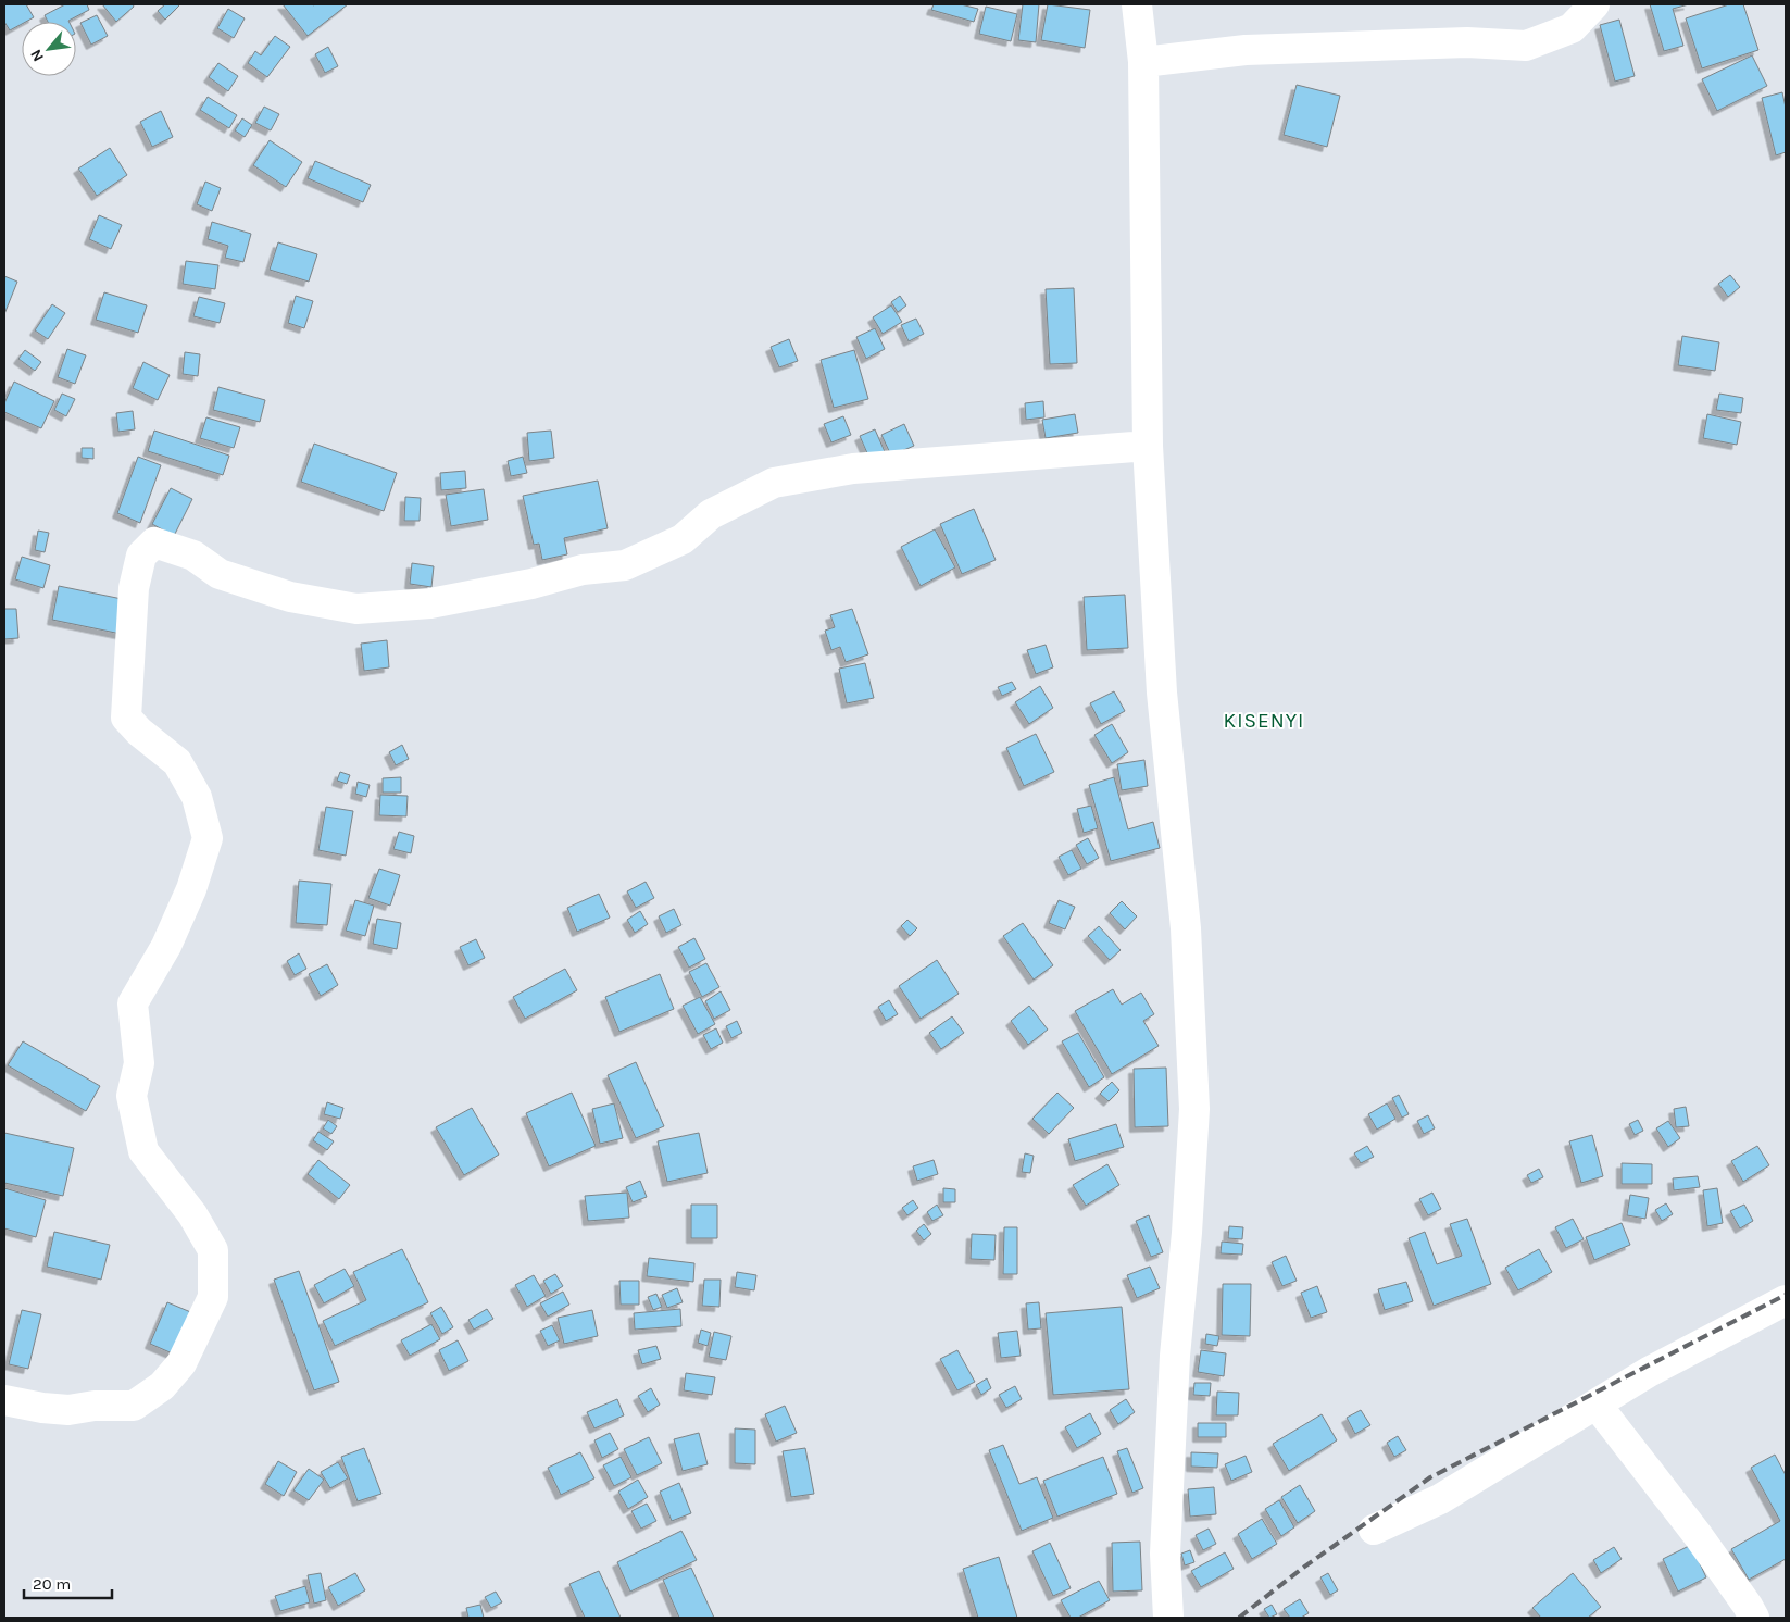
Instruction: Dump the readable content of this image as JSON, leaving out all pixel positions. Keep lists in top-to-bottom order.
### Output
{
  "districts": ["KISENYI"],
  "scale_bar": "20 m",
  "north": "bottom left"
}
